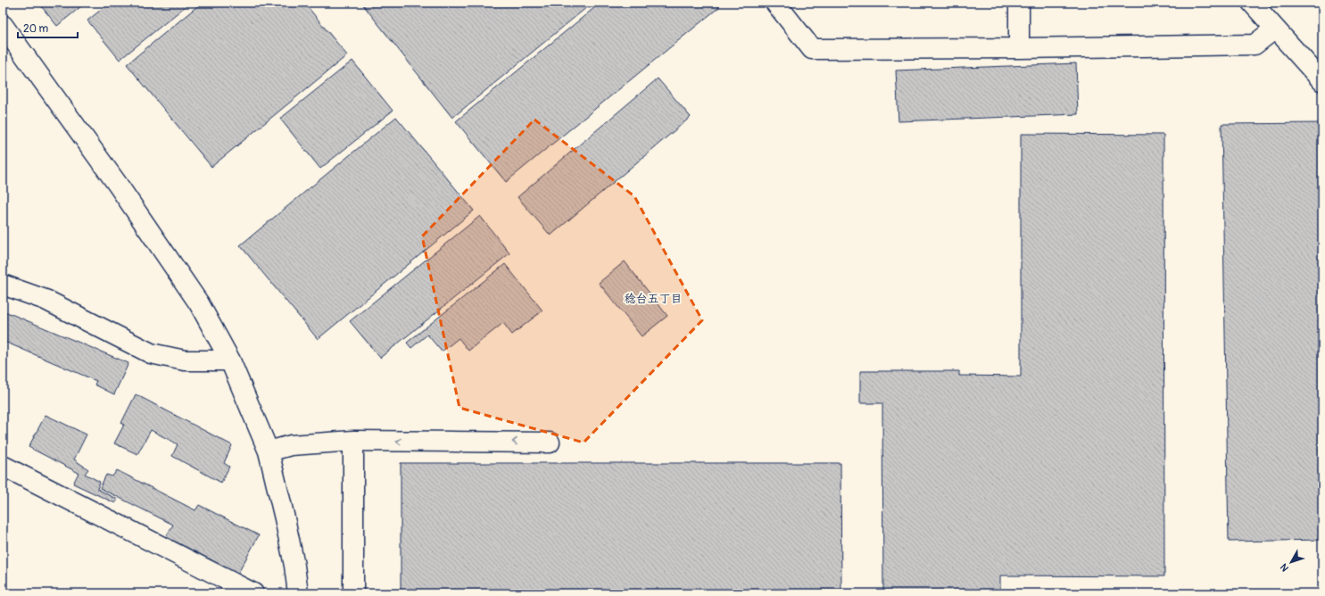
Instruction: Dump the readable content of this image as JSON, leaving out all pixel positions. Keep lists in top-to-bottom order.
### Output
{
  "districts": ["稔台五丁目"],
  "scale_bar": "20 m",
  "north": "bottom left"
}
